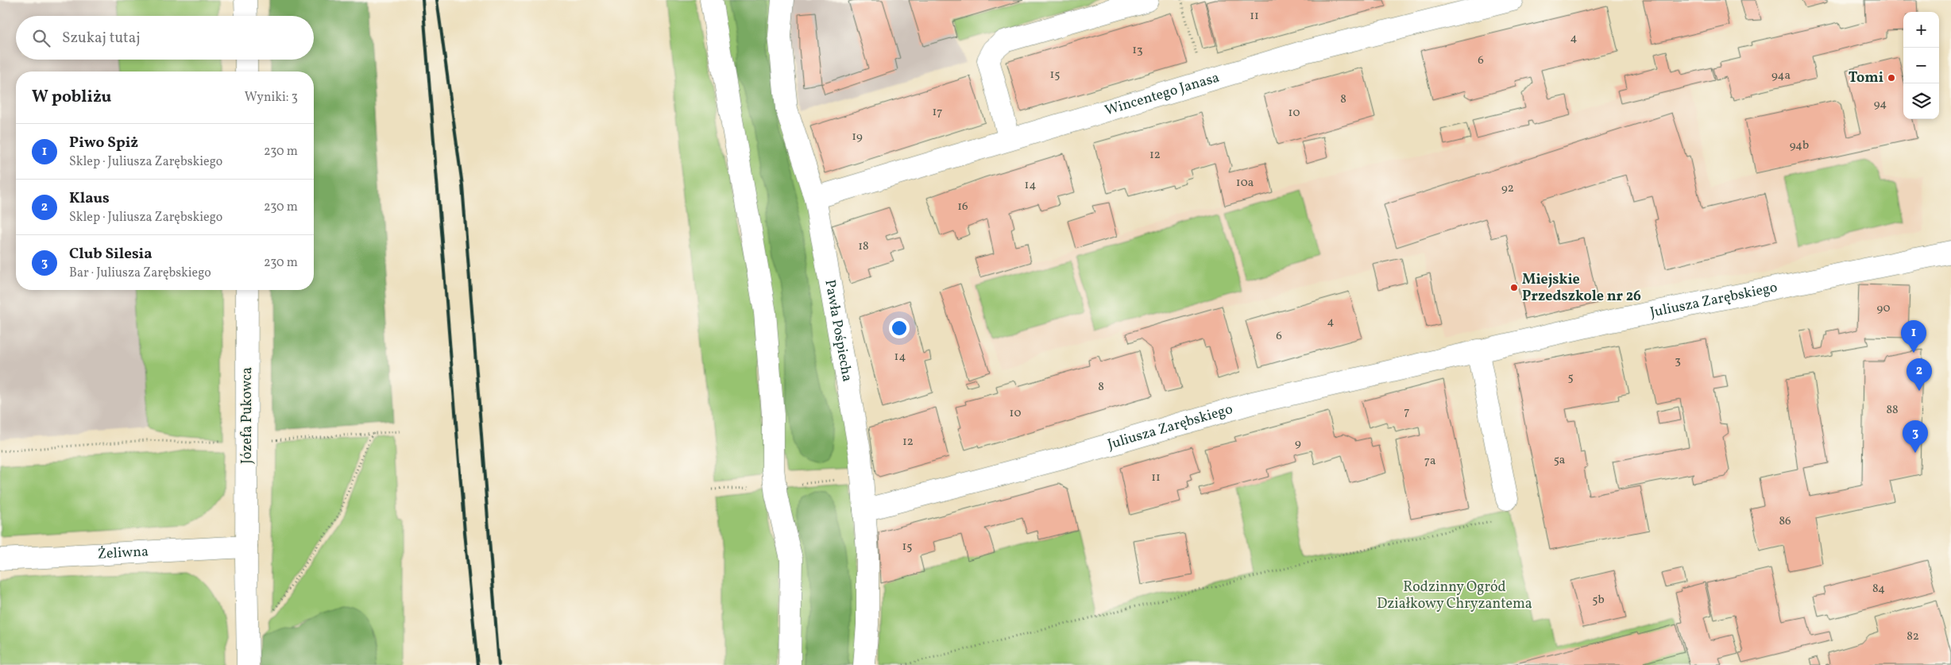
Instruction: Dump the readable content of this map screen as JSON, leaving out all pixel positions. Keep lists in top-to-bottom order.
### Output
{
  "streets": {
    "street": [
      "Wincentego Janasa",
      "Juliusza Zarębskiego",
      "Pawła Pośpiecha",
      "Józefa Pukowca",
      "Żeliwna"
    ]
  },
  "crossings": [
    ["Wincentego Janasa", "Pawła Pośpiecha"],
    ["Juliusza Zarębskiego", "Pawła Pośpiecha"],
    ["Józefa Pukowca", "Żeliwna"]
  ],
  "parks": ["Rodzinny Ogród Działkowy Chryzantema"],
  "places": ["Tomi", "Miejskie Przedszkole nr 26"],
  "house_numbers": [
    "11",
    "4",
    "13",
    "6",
    "15",
    "94a",
    "8",
    "94",
    "17",
    "10",
    "19",
    "94b",
    "12",
    "10a",
    "14",
    "92",
    "16",
    "18",
    "90",
    "4",
    "6",
    "14",
    "3",
    "5",
    "8",
    "88",
    "7",
    "10",
    "12",
    "9",
    "5a",
    "7a",
    "11",
    "86",
    "15",
    "84",
    "5b",
    "82"
  ],
  "page": {
    "map_buttons": ["+", "−"],
    "search": "Szukaj tutaj",
    "heading": ["W pobliżu", "Wyniki: 3"],
    "list": [
      {
        "mark": "1",
        "name": "Piwo Spiż",
        "note": "Sklep · Juliusza Zarębskiego",
        "value": "230 m"
      },
      {
        "mark": "2",
        "name": "Klaus",
        "note": "Sklep · Juliusza Zarębskiego",
        "value": "230 m"
      },
      {
        "mark": "3",
        "name": "Club Silesia",
        "note": "Bar · Juliusza Zarębskiego",
        "value": "230 m"
      }
    ],
    "pins": ["1", "2", "3"]
  }
}
